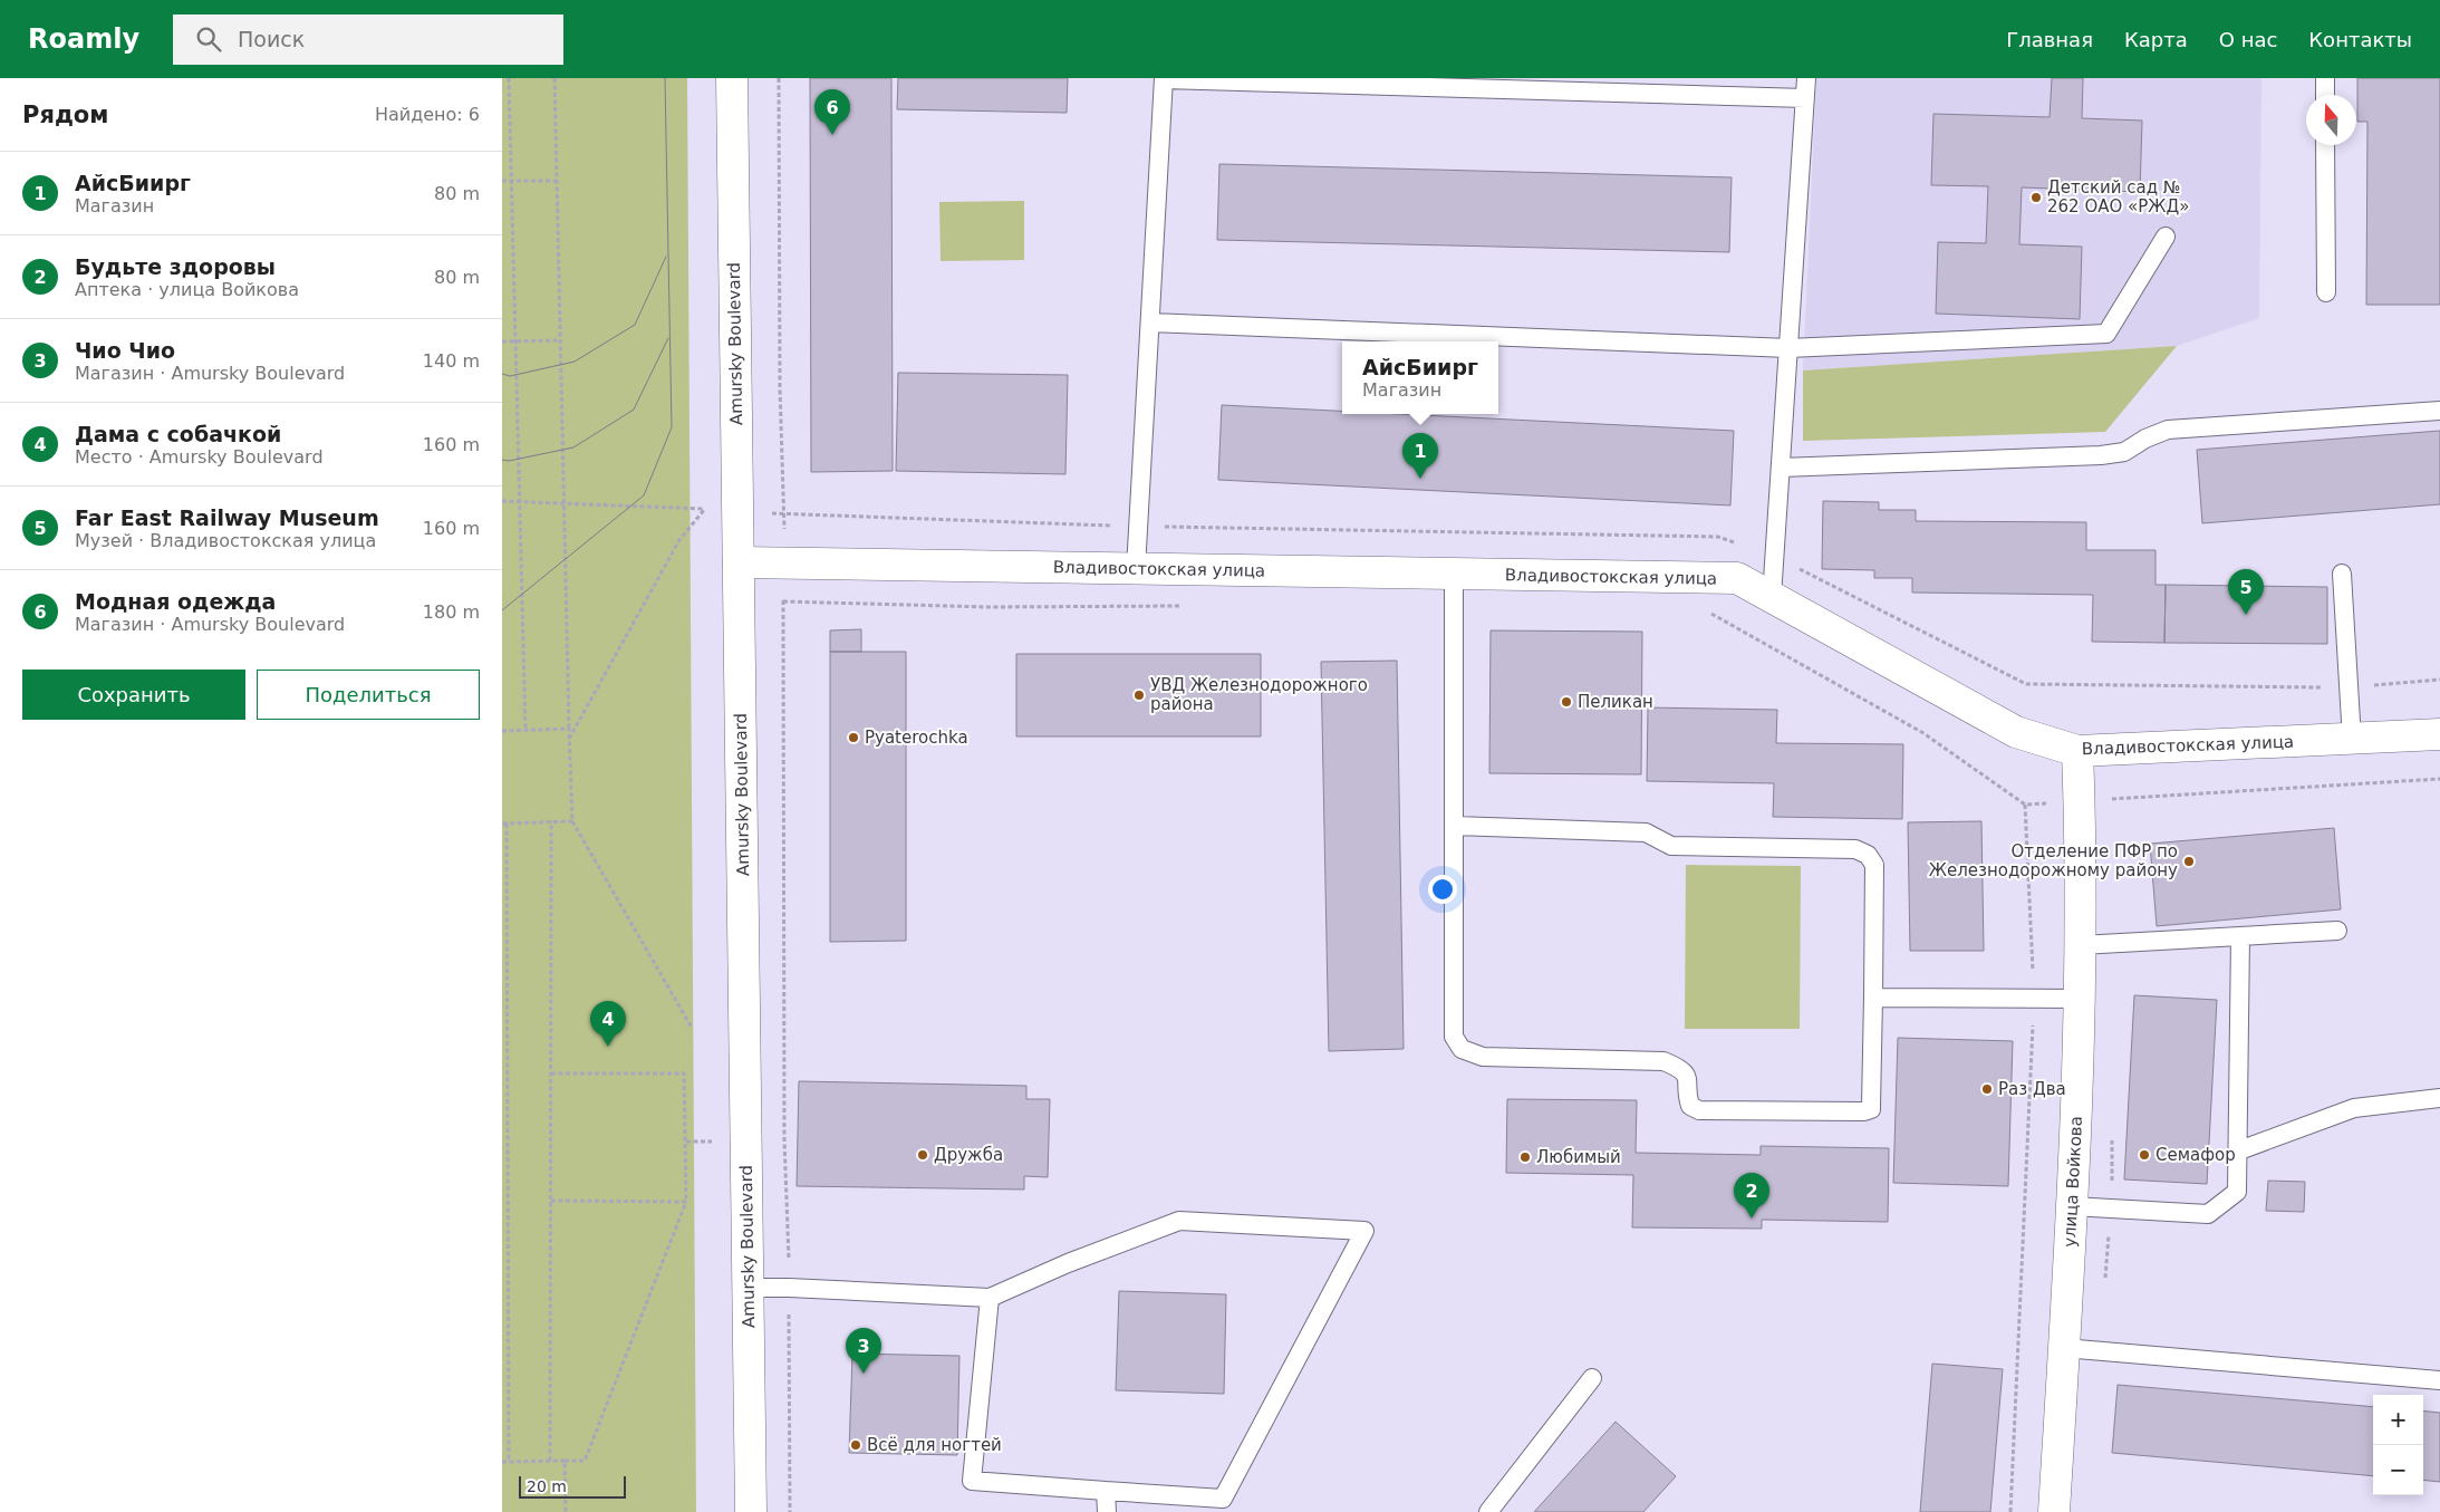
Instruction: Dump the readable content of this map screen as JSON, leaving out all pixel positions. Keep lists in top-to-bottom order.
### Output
{
  "streets": {
    "street": ["Amursky Boulevard", "Владивостокская улица", "улица Войкова"]
  },
  "crossings": [
    ["Amursky Boulevard", "Владивостокская улица"],
    ["Владивостокская улица", "улица Войкова"]
  ],
  "places": [
    "Детский сад № 262 ОАО «РЖД»",
    "УВД Железнодорожного района",
    "Пеликан",
    "Pyaterochka",
    "Отделение ПФР по Железнодорожному району",
    "Раз Два",
    "Дружба",
    "Семафор",
    "Любимый",
    "Всё для ногтей"
  ],
  "scale_bar": "20 m",
  "north": "top",
  "page": {
    "header": "Roamly",
    "search": "Поиск",
    "nav": [
      "Главная",
      "Карта",
      "О нас",
      "Контакты"
    ],
    "heading": ["Рядом", "Найдено: 6"],
    "pins": [
      "6",
      "1",
      "5",
      "4",
      "2",
      "3"
    ],
    "list": [
      {
        "mark": "1",
        "name": "АйсБиирг",
        "note": "Магазин",
        "value": "80 m"
      },
      {
        "mark": "2",
        "name": "Будьте здоровы",
        "note": "Аптека · улица Войкова",
        "value": "80 m"
      },
      {
        "mark": "3",
        "name": "Чио Чио",
        "note": "Магазин · Amursky Boulevard",
        "value": "140 m"
      },
      {
        "mark": "4",
        "name": "Дама с собачкой",
        "note": "Место · Amursky Boulevard",
        "value": "160 m"
      },
      {
        "mark": "5",
        "name": "Far East Railway Museum",
        "note": "Музей · Владивостокская улица",
        "value": "160 m"
      },
      {
        "mark": "6",
        "name": "Модная одежда",
        "note": "Магазин · Amursky Boulevard",
        "value": "180 m"
      }
    ],
    "popup": ["АйсБиирг", "Магазин"],
    "buttons": ["Сохранить", "Поделиться"],
    "map_buttons": ["+", "−"],
    "scale": "20 m"
  }
}
